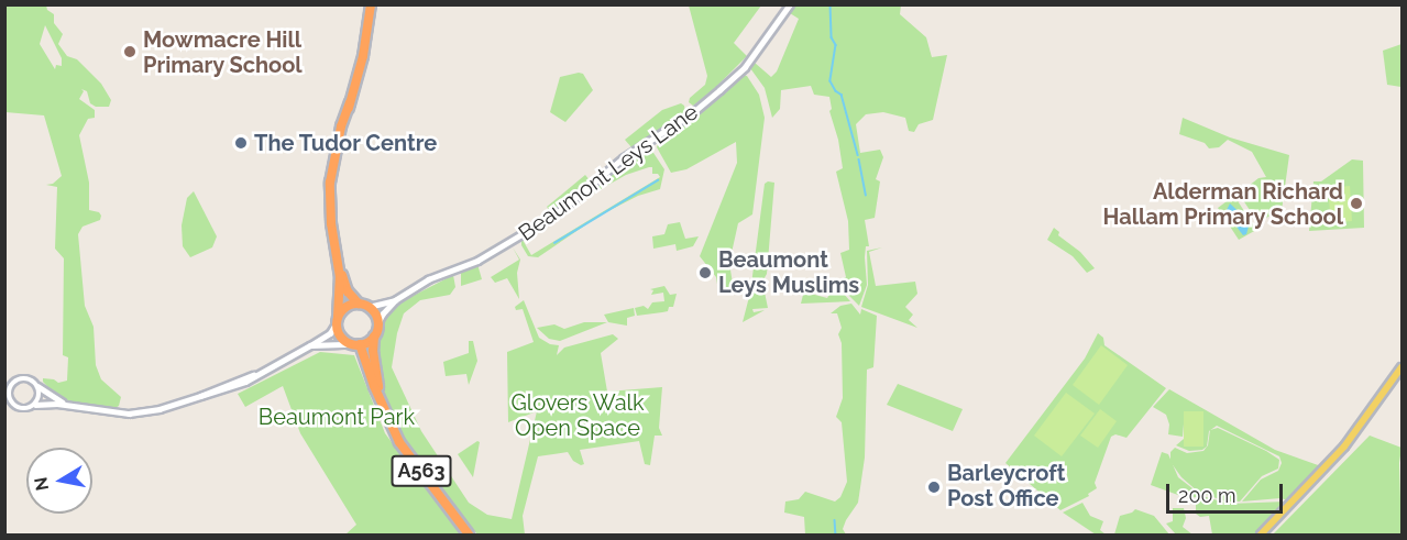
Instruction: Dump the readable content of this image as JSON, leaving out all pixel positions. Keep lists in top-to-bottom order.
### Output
{
  "streets": {
    "highway": ["A563"],
    "street": ["Beaumont Leys Lane"]
  },
  "parks": ["Glovers Walk Open Space", "Beaumont Park"],
  "places": [
    "Mowmacre Hill Primary School",
    "The Tudor Centre",
    "Alderman Richard Hallam Primary School",
    "Beaumont Leys Muslims",
    "Barleycroft Post Office"
  ],
  "scale_bar": "200 m",
  "north": "left"
}
